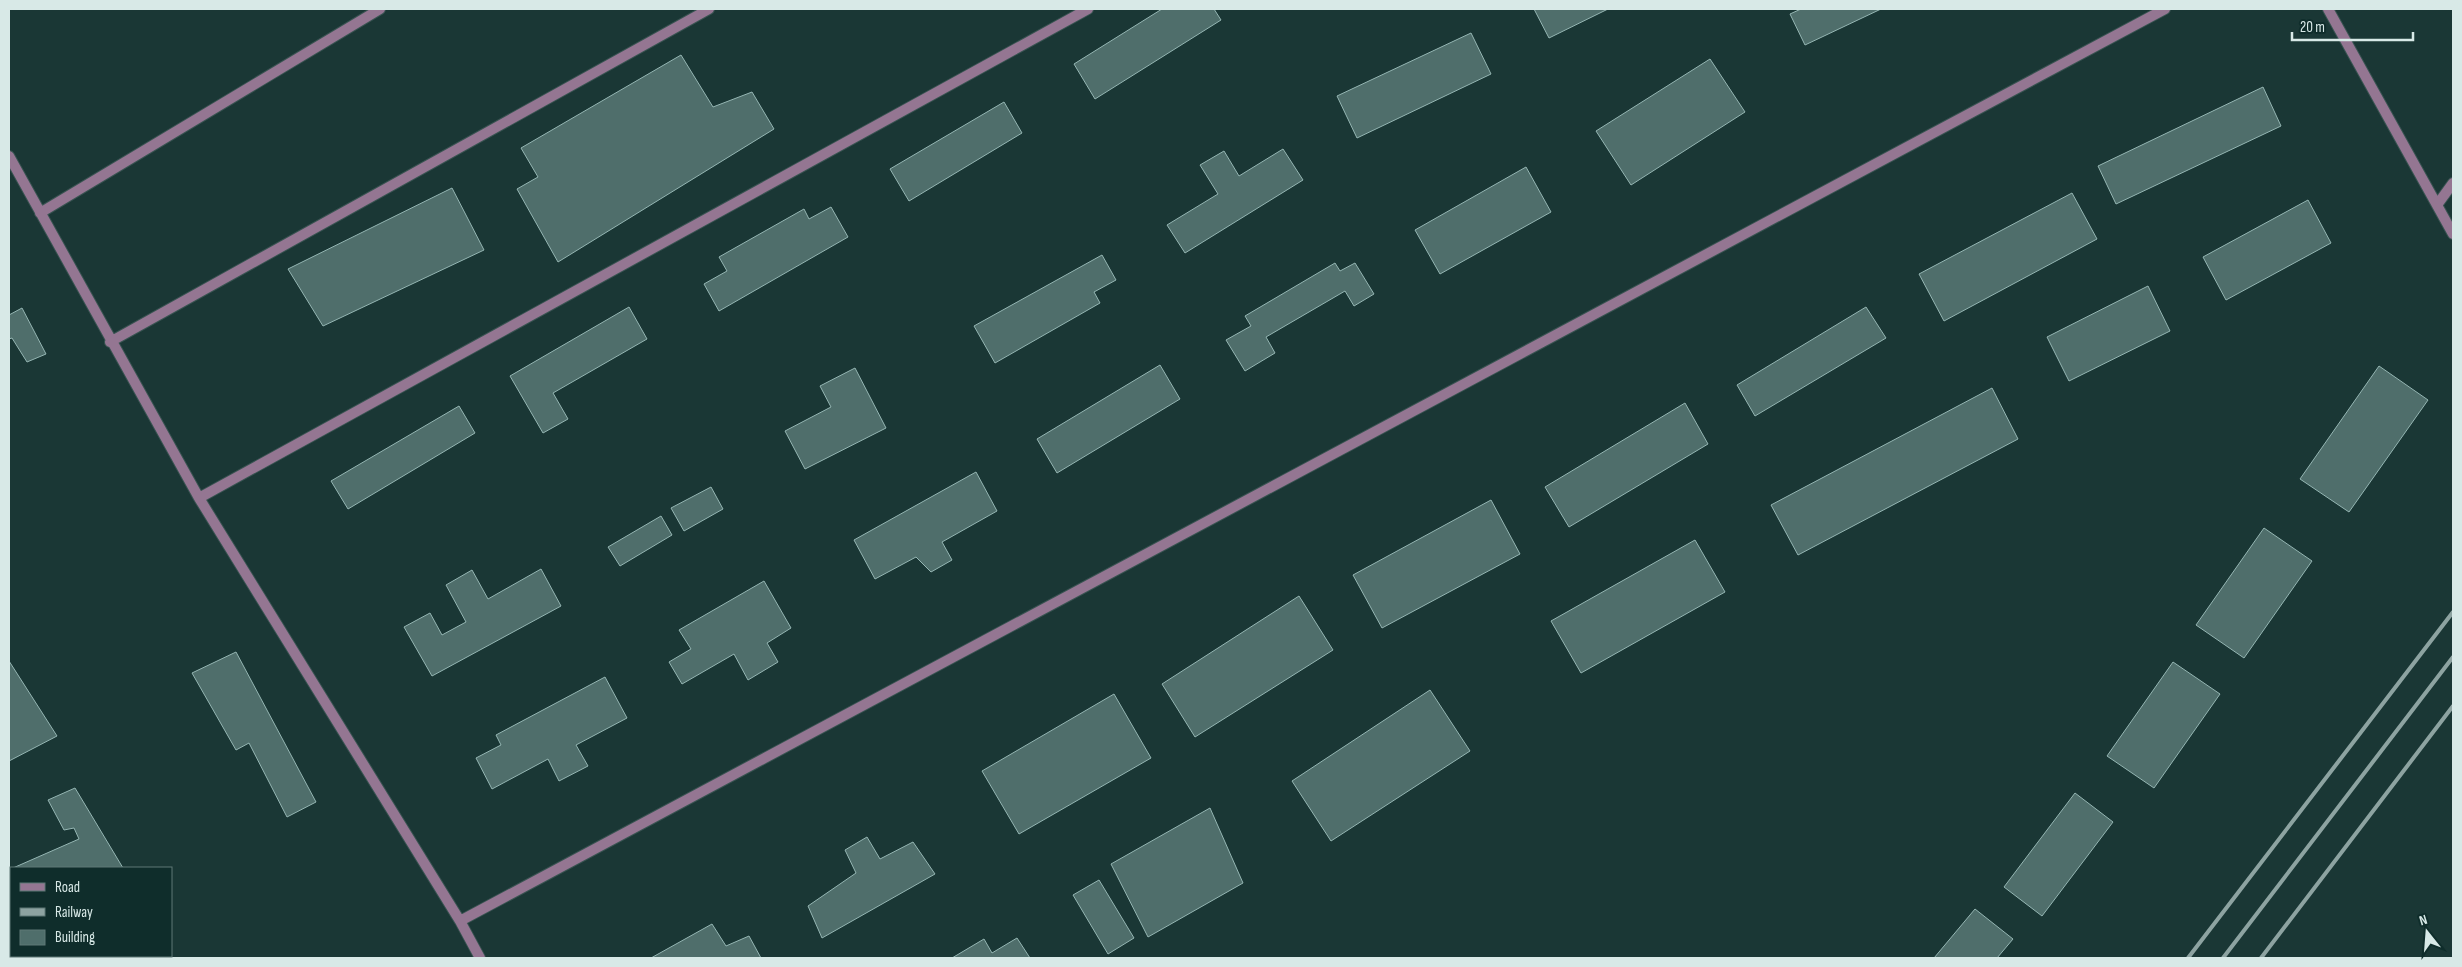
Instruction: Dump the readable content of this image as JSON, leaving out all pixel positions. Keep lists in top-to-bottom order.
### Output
{
  "legend": ["Road", "Railway", "Building"],
  "scale_bar": "20 m",
  "north": "top"
}
